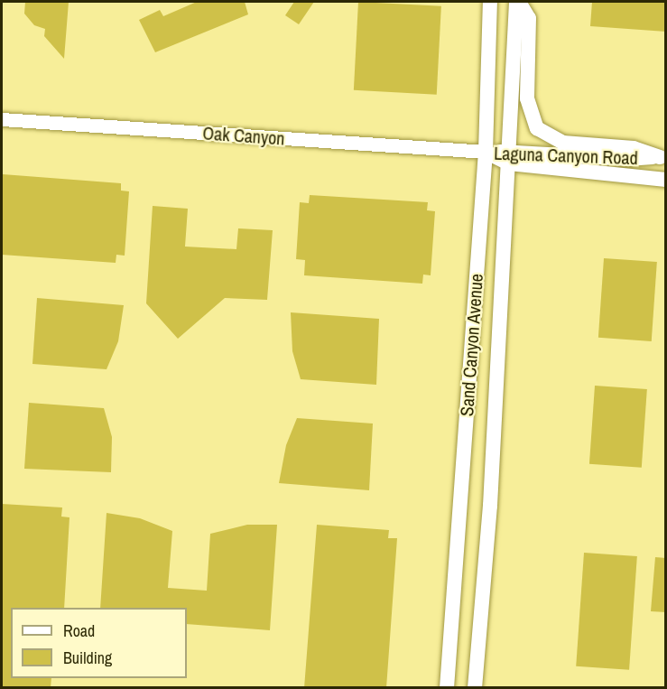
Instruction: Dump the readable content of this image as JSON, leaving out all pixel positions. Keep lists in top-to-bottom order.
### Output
{
  "streets": {
    "main road": ["Laguna Canyon Road", "Sand Canyon Avenue"],
    "street": ["Oak Canyon"]
  },
  "crossings": [
    ["Oak Canyon", "Laguna Canyon Road"],
    ["Oak Canyon", "Sand Canyon Avenue"],
    ["Laguna Canyon Road", "Sand Canyon Avenue"]
  ],
  "legend": ["Road", "Building"]
}
